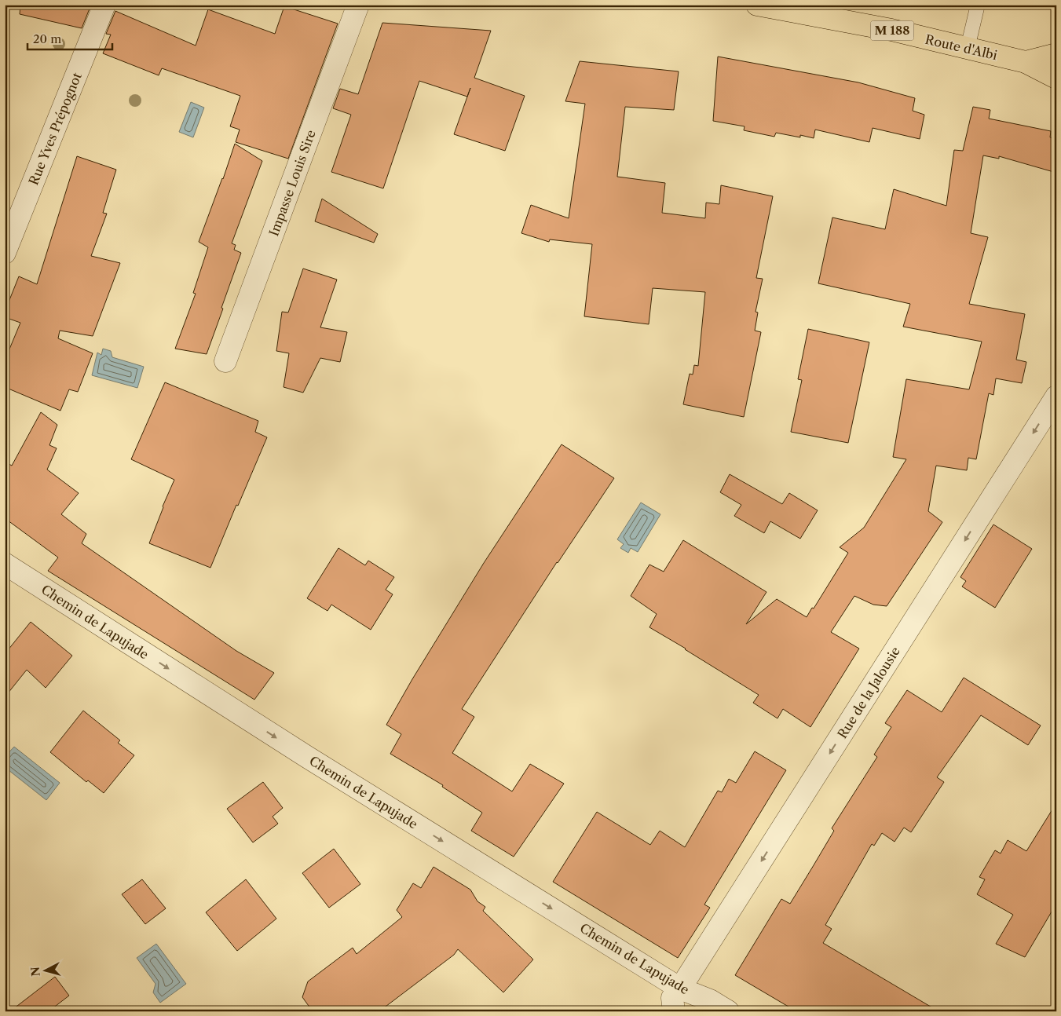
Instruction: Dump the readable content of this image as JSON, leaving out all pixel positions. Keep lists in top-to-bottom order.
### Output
{
  "streets": {
    "main road": ["M 188", "Route d'Albi"],
    "street": [
      "Rue Yves Prépognot",
      "Impasse Louis Sire",
      "Chemin de Lapujade",
      "Rue de la Jalousie"
    ]
  },
  "crossings": [
    ["Chemin de Lapujade", "Rue de la Jalousie"]
  ],
  "one_way": ["Chemin de Lapujade", "Rue de la Jalousie"],
  "scale_bar": "20 m",
  "north": "left"
}
